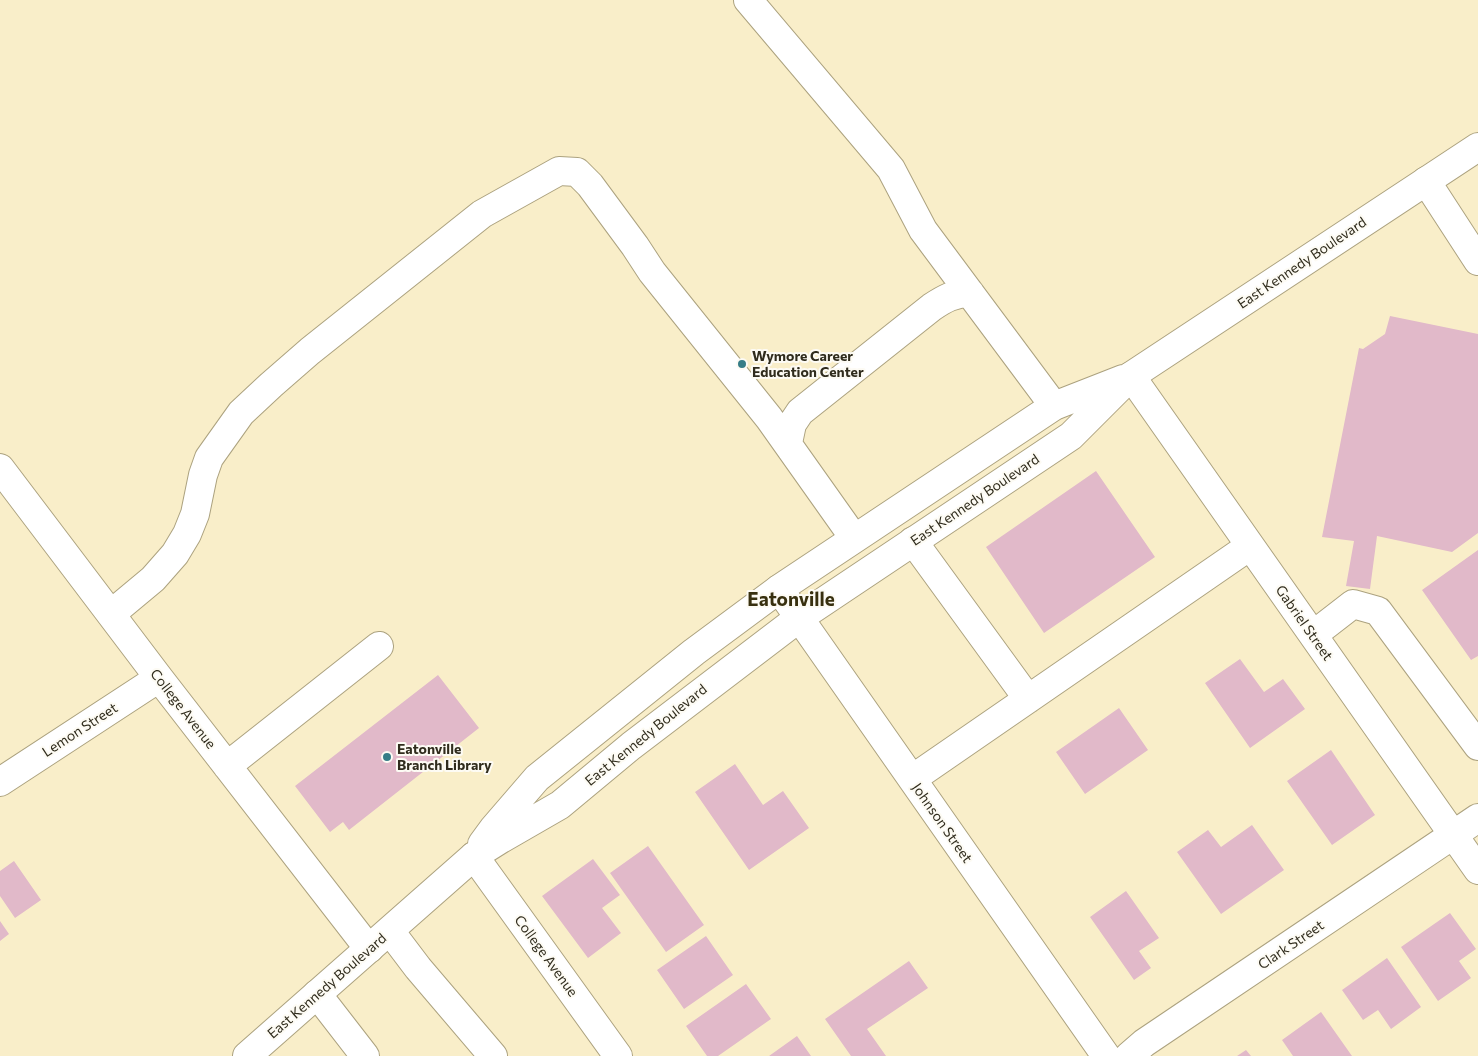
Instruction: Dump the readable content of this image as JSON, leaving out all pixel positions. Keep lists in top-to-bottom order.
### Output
{
  "streets": {
    "street": [
      "East Kennedy Boulevard",
      "Gabriel Street",
      "College Avenue",
      "Lemon Street",
      "Johnson Street",
      "Clark Street"
    ]
  },
  "crossings": [
    ["East Kennedy Boulevard", "Gabriel Street"],
    ["East Kennedy Boulevard", "College Avenue"],
    ["East Kennedy Boulevard", "Johnson Street"],
    ["Gabriel Street", "Clark Street"],
    ["College Avenue", "Lemon Street"]
  ],
  "districts": ["Eatonville"],
  "places": ["Wymore Career Education Center", "Eatonville Branch Library"]
}
